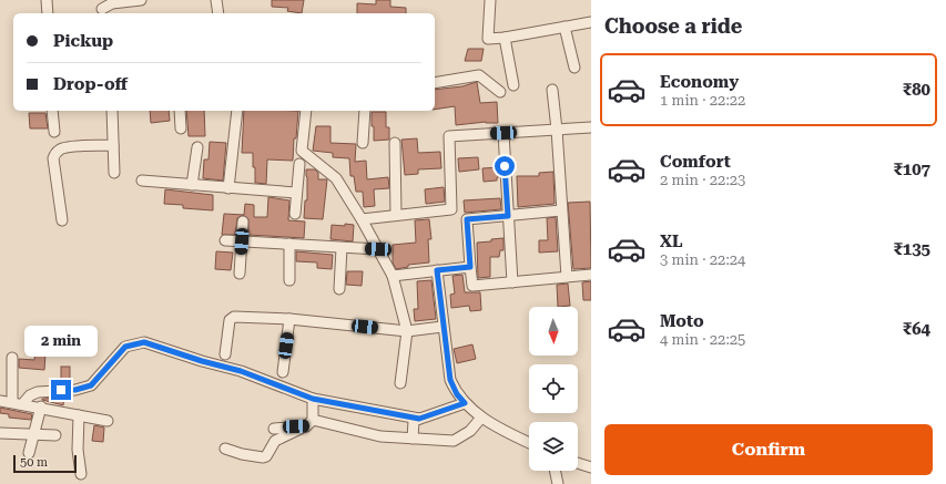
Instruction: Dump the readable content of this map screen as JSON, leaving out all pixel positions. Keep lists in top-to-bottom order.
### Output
{
  "scale_bar": "50 m",
  "north": "bottom",
  "page": {
    "heading": "Choose a ride",
    "banner": ["Pickup", "Drop-off"],
    "list": [
      {
        "name": "Economy",
        "note": "1 min · 22:22",
        "value": "₹80"
      },
      {
        "name": "Comfort",
        "note": "2 min · 22:23",
        "value": "₹107"
      },
      {
        "name": "XL",
        "note": "3 min · 22:24",
        "value": "₹135"
      },
      {
        "name": "Moto",
        "note": "4 min · 22:25",
        "value": "₹64"
      }
    ],
    "bubble": "2 min",
    "buttons": "Confirm",
    "scale": "50 m"
  }
}
